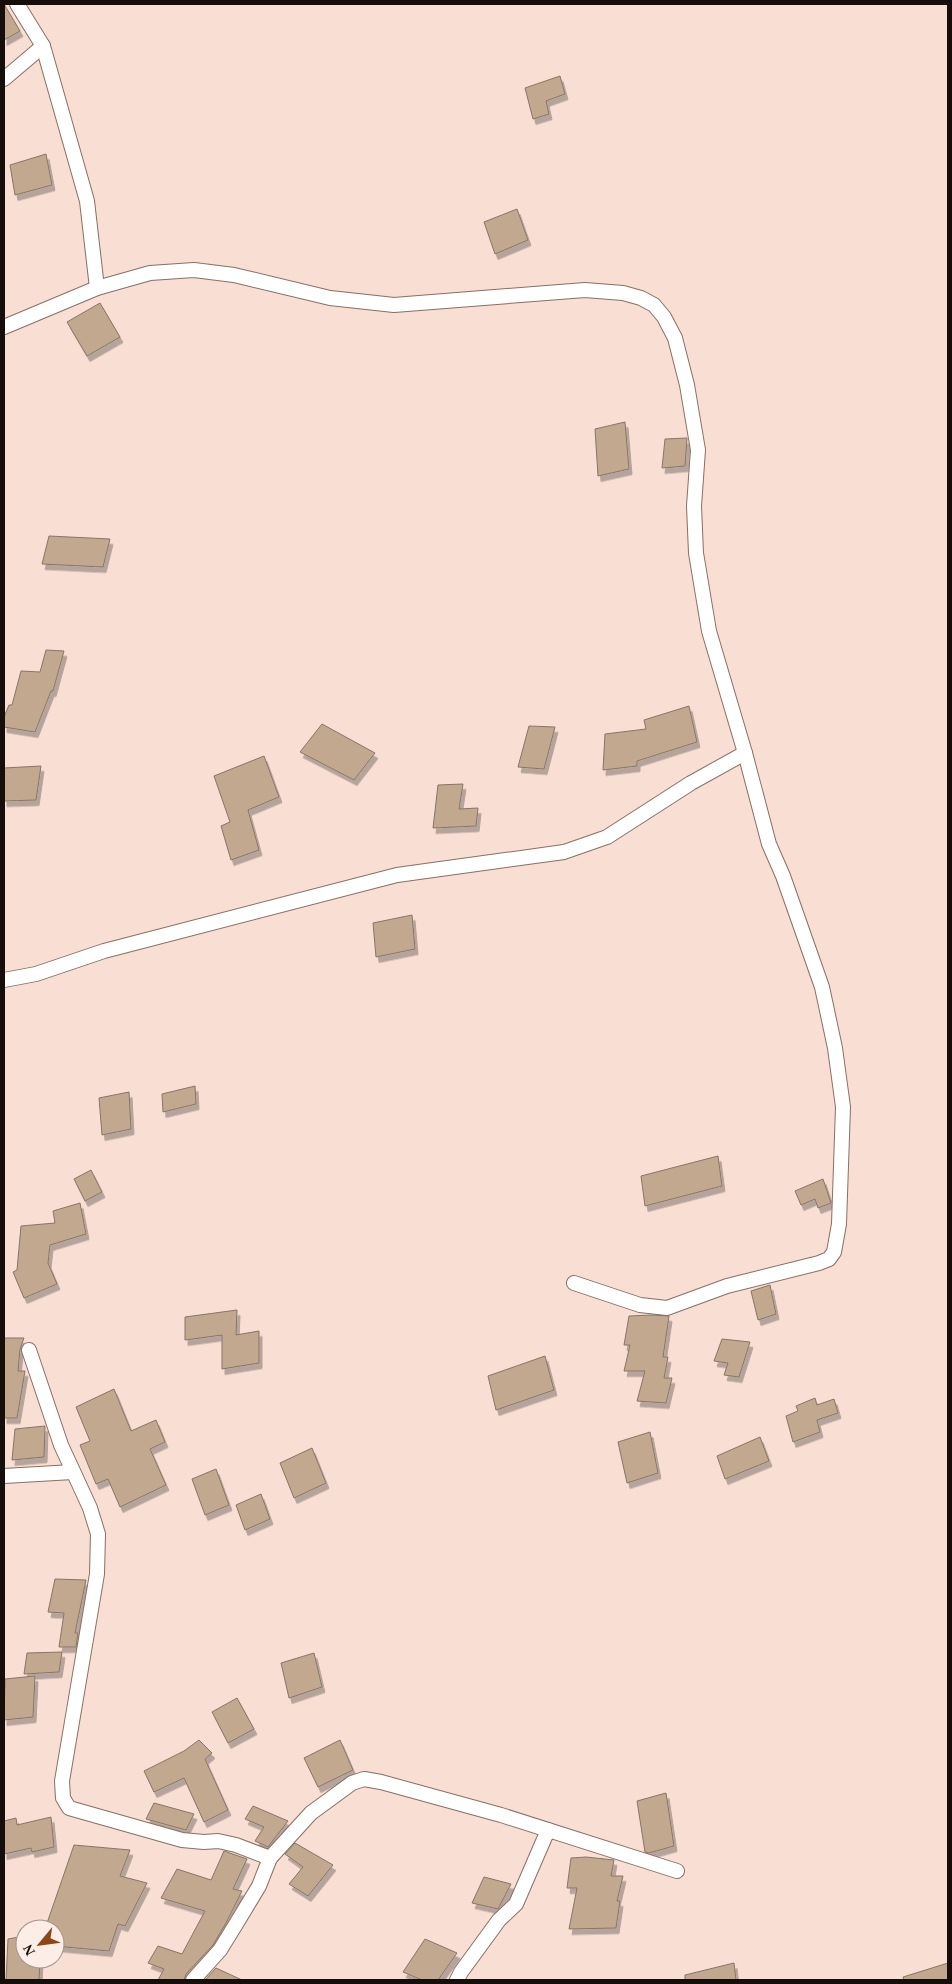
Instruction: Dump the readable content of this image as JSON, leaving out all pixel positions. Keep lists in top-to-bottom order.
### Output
{
  "north": "bottom left"
}
